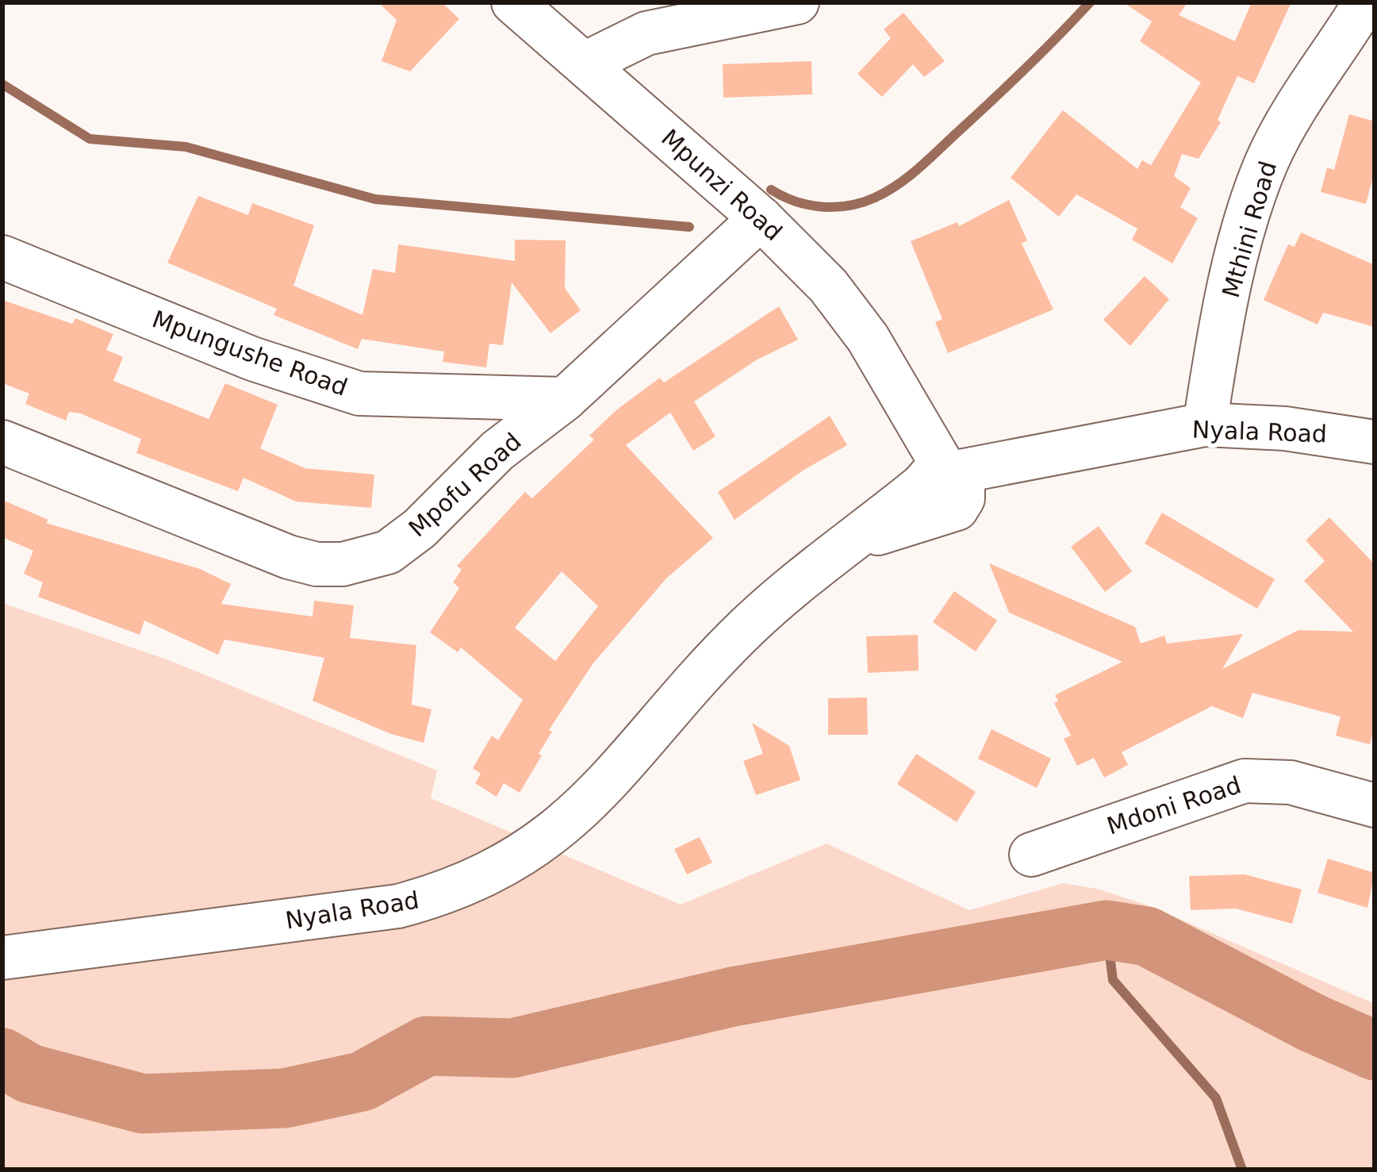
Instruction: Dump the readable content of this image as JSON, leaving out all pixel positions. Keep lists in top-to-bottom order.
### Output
{
  "streets": {
    "street": [
      "Mpunzi Road",
      "Mthini Road",
      "Mpungushe Road",
      "Nyala Road",
      "Mpofu Road",
      "Mdoni Road"
    ]
  },
  "crossings": [
    ["Mpunzi Road", "Nyala Road"],
    ["Mpunzi Road", "Mpofu Road"],
    ["Mthini Road", "Nyala Road"],
    ["Mpungushe Road", "Mpofu Road"]
  ]
}
